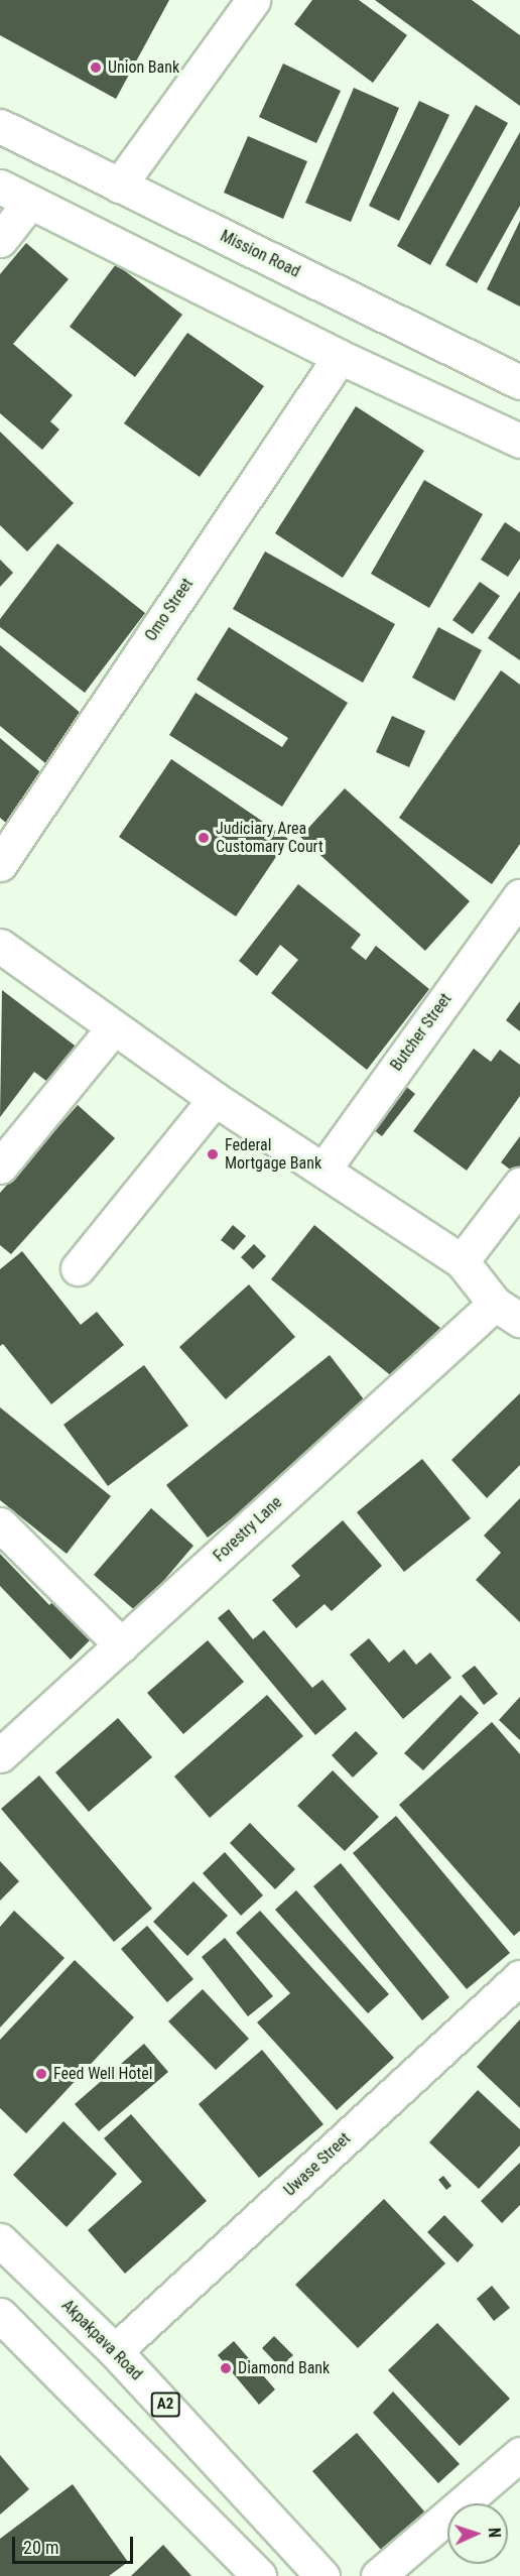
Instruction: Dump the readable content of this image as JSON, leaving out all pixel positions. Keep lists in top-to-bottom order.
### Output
{
  "streets": {
    "main road": [
      "Mission Road",
      "Omo Street",
      "Butcher Street",
      "Forestry Lane",
      "Uwase Street",
      "Akpakpava Road",
      "A2"
    ]
  },
  "crossings": [
    ["Uwase Street", "Akpakpava Road"]
  ],
  "places": [
    "Union Bank",
    "Judiciary Area Customary Court",
    "Federal Mortgage Bank",
    "Feed Well Hotel",
    "Diamond Bank"
  ],
  "scale_bar": "20 m",
  "north": "right"
}
